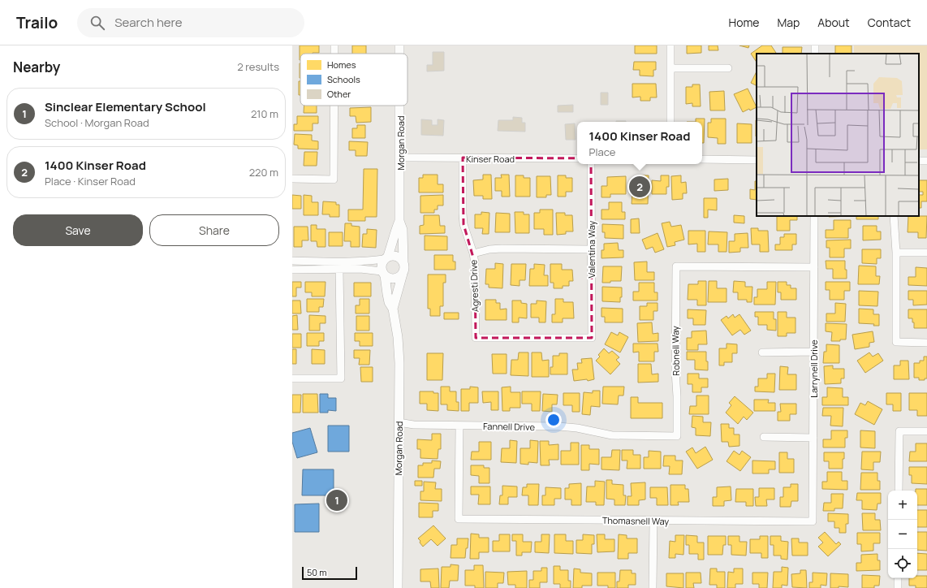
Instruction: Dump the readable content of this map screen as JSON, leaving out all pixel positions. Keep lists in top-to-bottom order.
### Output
{
  "streets": {
    "street": [
      "Morgan Road",
      "Kinser Road",
      "Valentina Way",
      "Agresti Drive",
      "Robnell Way",
      "Larrynell Drive",
      "Fannell Drive",
      "Thomasnell Way"
    ]
  },
  "crossings": [
    ["Morgan Road", "Kinser Road"],
    ["Morgan Road", "Fannell Drive"],
    ["Kinser Road", "Agresti Drive"],
    ["Valentina Way", "Agresti Drive"],
    ["Robnell Way", "Larrynell Drive"],
    ["Robnell Way", "Fannell Drive"],
    ["Larrynell Drive", "Thomasnell Way"],
    ["Fannell Drive", "Thomasnell Way"]
  ],
  "legend": ["Homes", "Schools", "Other"],
  "scale_bar": "50 m",
  "page": {
    "header": "Trailo",
    "search": "Search here",
    "nav": [
      "Home",
      "Map",
      "About",
      "Contact"
    ],
    "heading": ["Nearby", "2 results"],
    "list": [
      {
        "mark": "1",
        "name": "Sinclear Elementary School",
        "note": "School · Morgan Road",
        "value": "210 m"
      },
      {
        "mark": "2",
        "name": "1400 Kinser Road",
        "note": "Place · Kinser Road",
        "value": "220 m"
      }
    ],
    "popup": ["1400 Kinser Road", "Place"],
    "pins": ["2", "1"],
    "buttons": ["Save", "Share"],
    "map_buttons": ["+", "−"],
    "scale": "50 m"
  }
}
